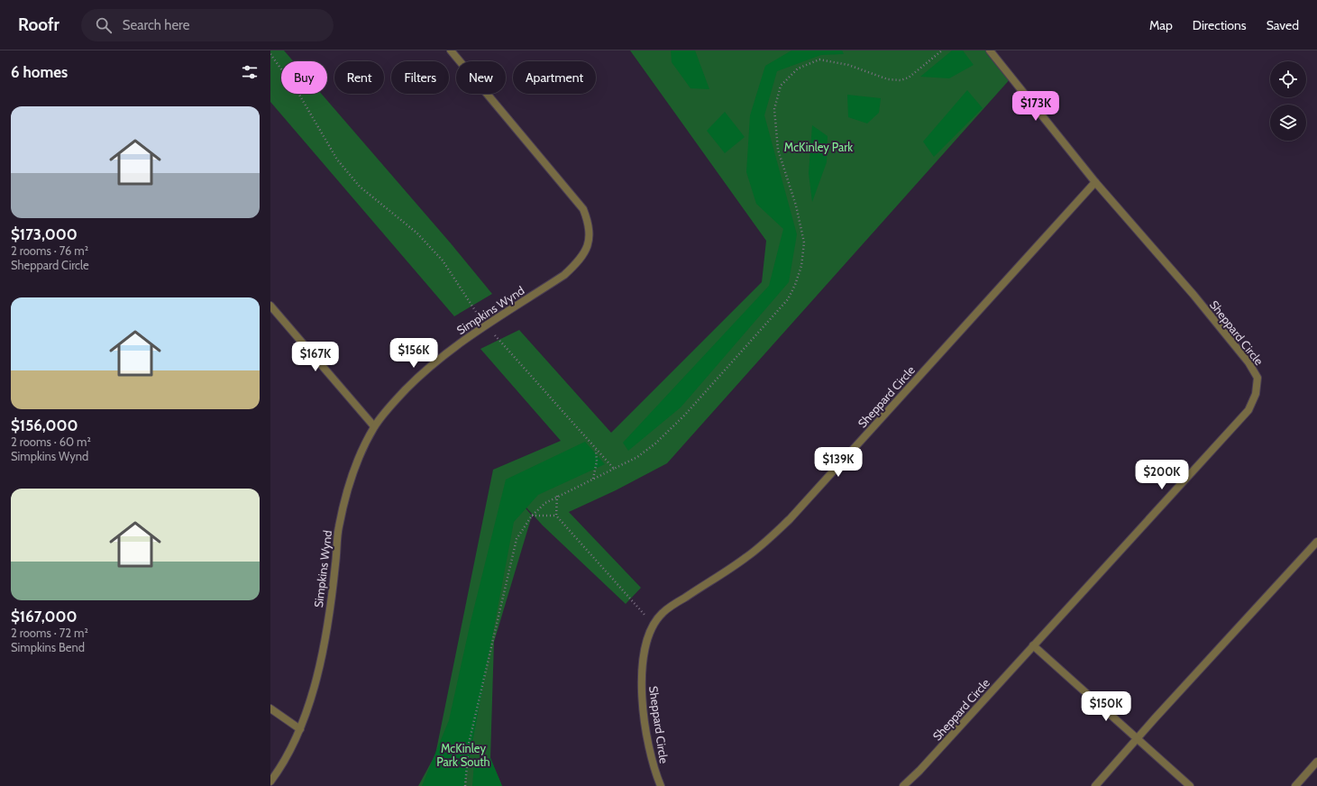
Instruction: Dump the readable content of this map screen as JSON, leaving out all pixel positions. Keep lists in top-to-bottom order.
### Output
{
  "streets": {
    "street": ["Simpkins Wynd", "Sheppard Circle"]
  },
  "parks": ["McKinley Park", "McKinley Park South"],
  "page": {
    "header": "Roofr",
    "search": "Search here",
    "nav": ["Map", "Directions", "Saved"],
    "heading": "6 homes",
    "chip": [
      "Buy",
      "Rent",
      "Filters",
      "New",
      "Apartment"
    ],
    "price": [
      "$173K",
      "$156K",
      "$167K",
      "$139K",
      "$200K",
      "$150K"
    ],
    "list": [
      {
        "name": "$173,000",
        "note": "2 rooms · 76 m² · Sheppard Circle"
      },
      {
        "name": "$156,000",
        "note": "2 rooms · 60 m² · Simpkins Wynd"
      },
      {
        "name": "$167,000",
        "note": "2 rooms · 72 m² · Simpkins Bend"
      }
    ]
  }
}
